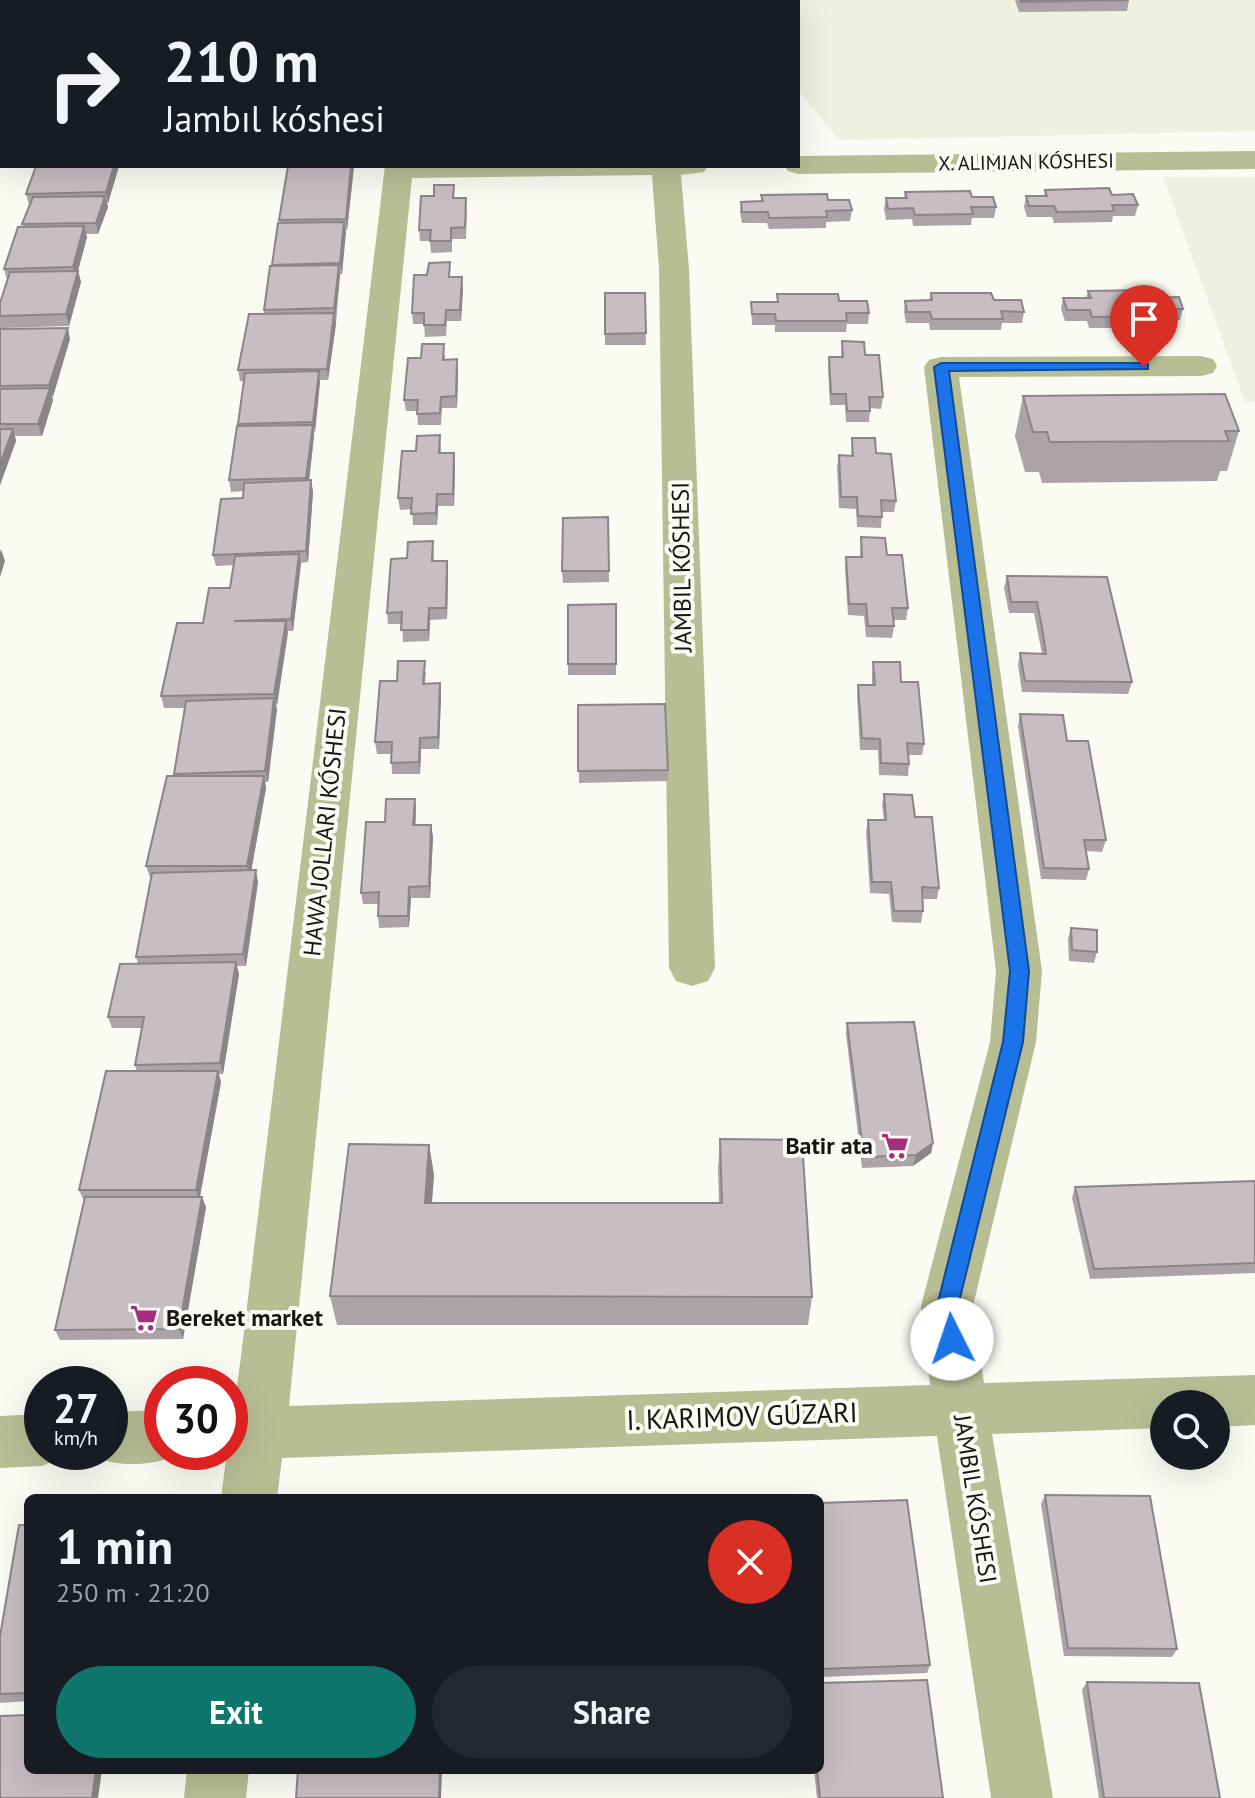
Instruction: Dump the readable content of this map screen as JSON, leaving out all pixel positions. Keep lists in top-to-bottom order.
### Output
{
  "streets": {
    "street": ["X. ALIMJAN KÓSHESI"]
  },
  "places": {
    "supermarket": ["Batir ata", "Bereket market"]
  },
  "page": {
    "turn": ["210 m", "Jambıl kóshesi"],
    "speed": "27 km/h",
    "limit": "30",
    "heading": ["1 min", "250 m · 21:20"],
    "buttons": ["Exit", "Share"]
  }
}
